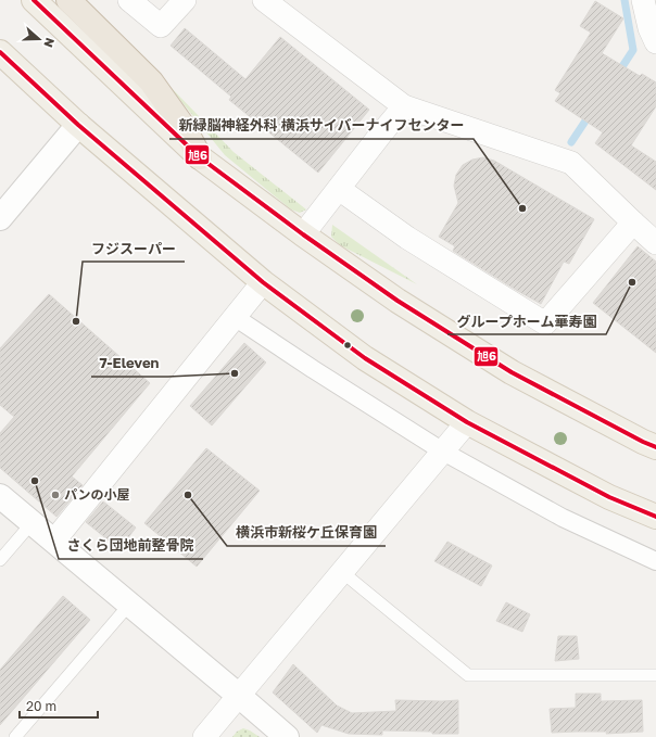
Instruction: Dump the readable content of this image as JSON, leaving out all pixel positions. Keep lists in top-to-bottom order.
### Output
{
  "places": [
    "新緑脳神経外科 横浜サイバーナイフセンター",
    "グループホーム華寿園",
    "フジスーパー",
    "7-Eleven",
    "さくら団地前整骨院",
    "パンの小屋",
    "横浜市新桜ケ丘保育園"
  ],
  "lines": ["transit line 旭6"],
  "scale_bar": "20 m",
  "north": "right"
}
